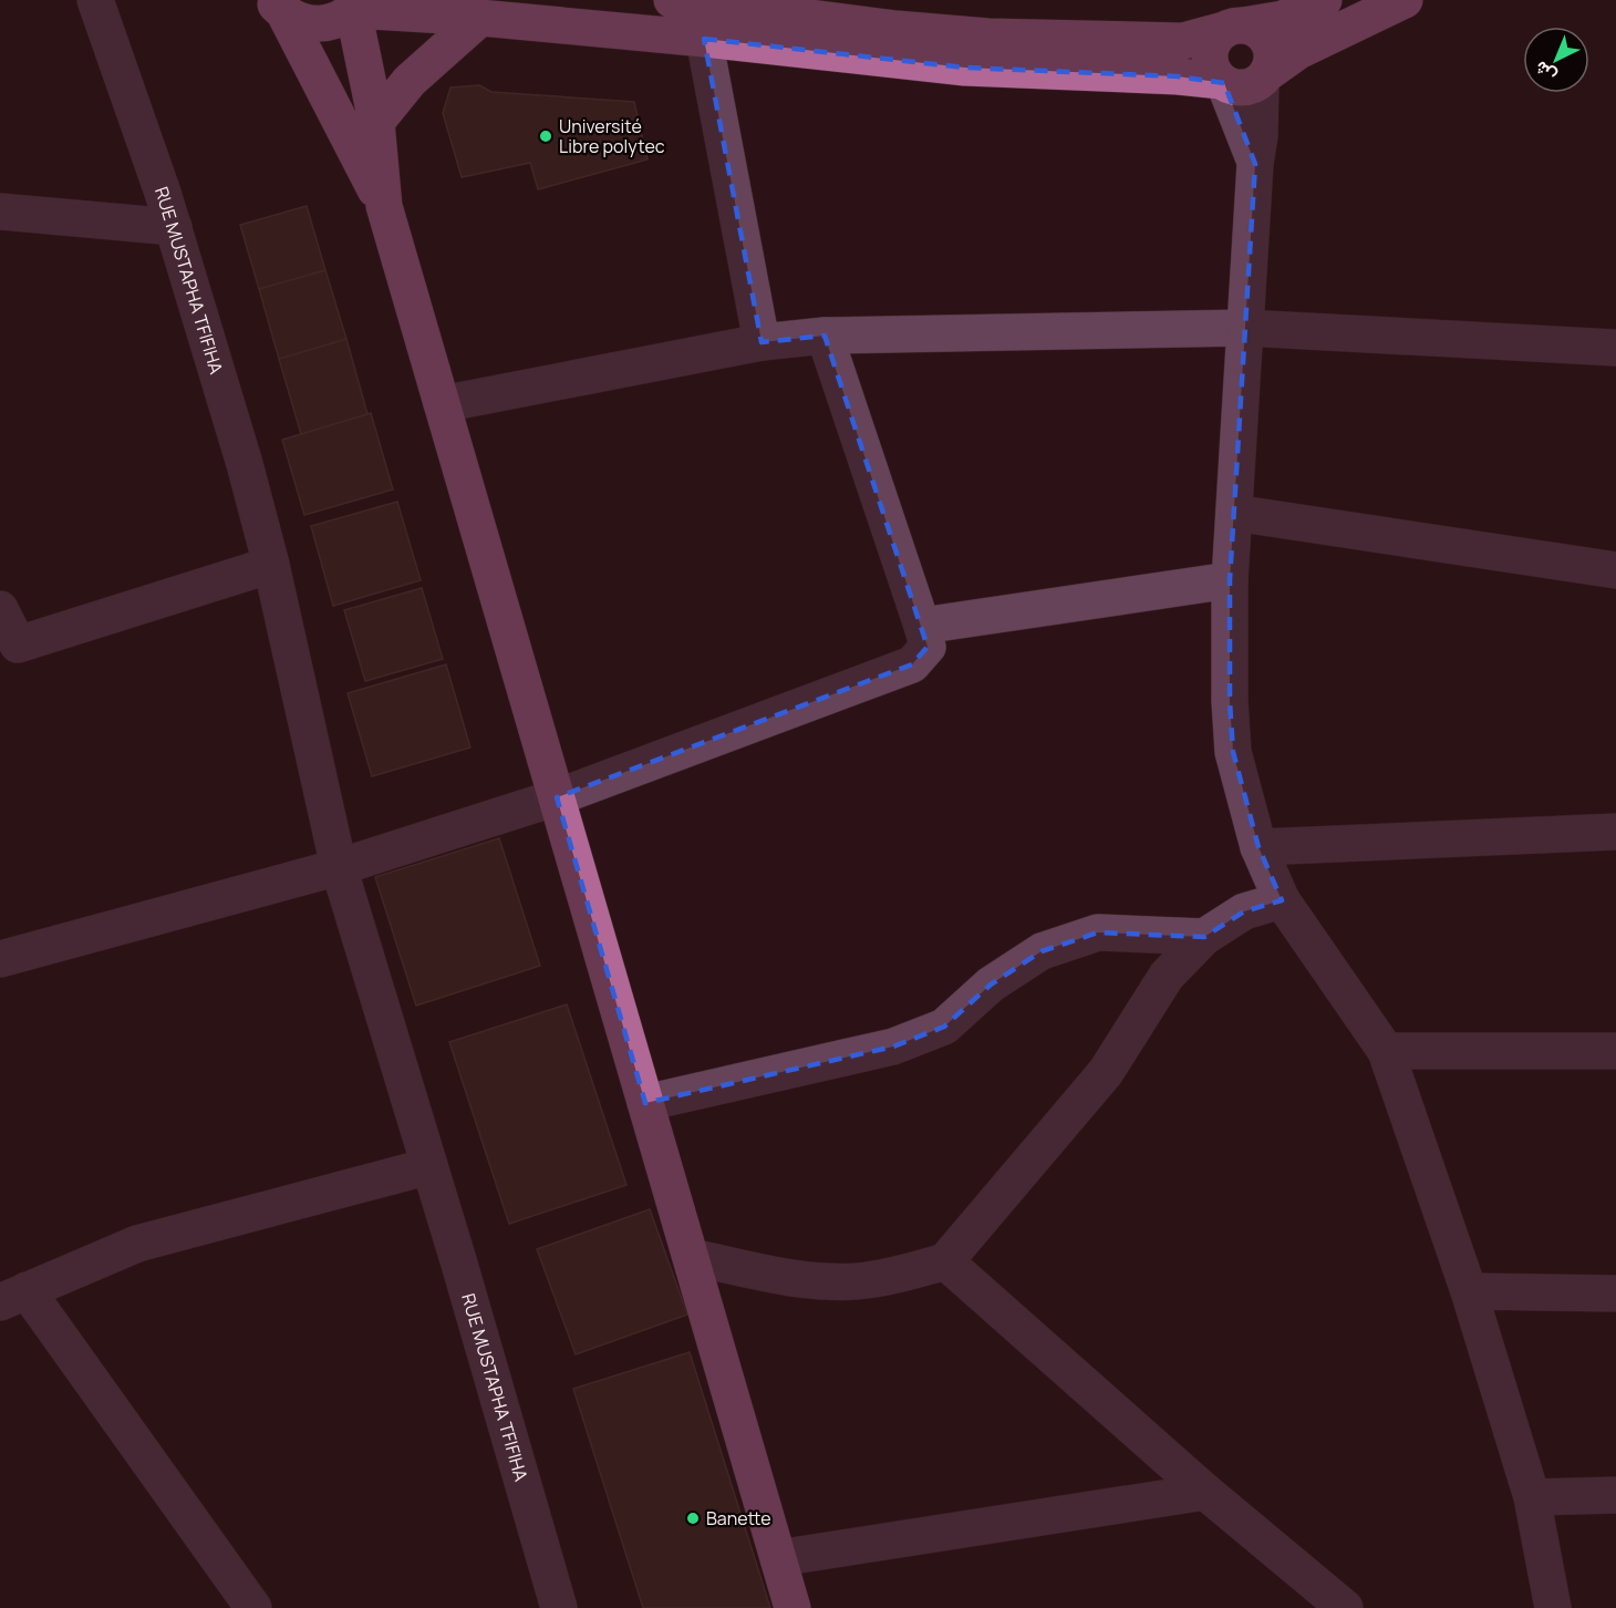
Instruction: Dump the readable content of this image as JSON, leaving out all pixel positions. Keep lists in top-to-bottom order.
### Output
{
  "streets": {
    "street": ["RUE MUSTAPHA TFIFIHA"]
  },
  "places": ["Université Libre polytec", "Banette"],
  "north": "bottom left"
}
